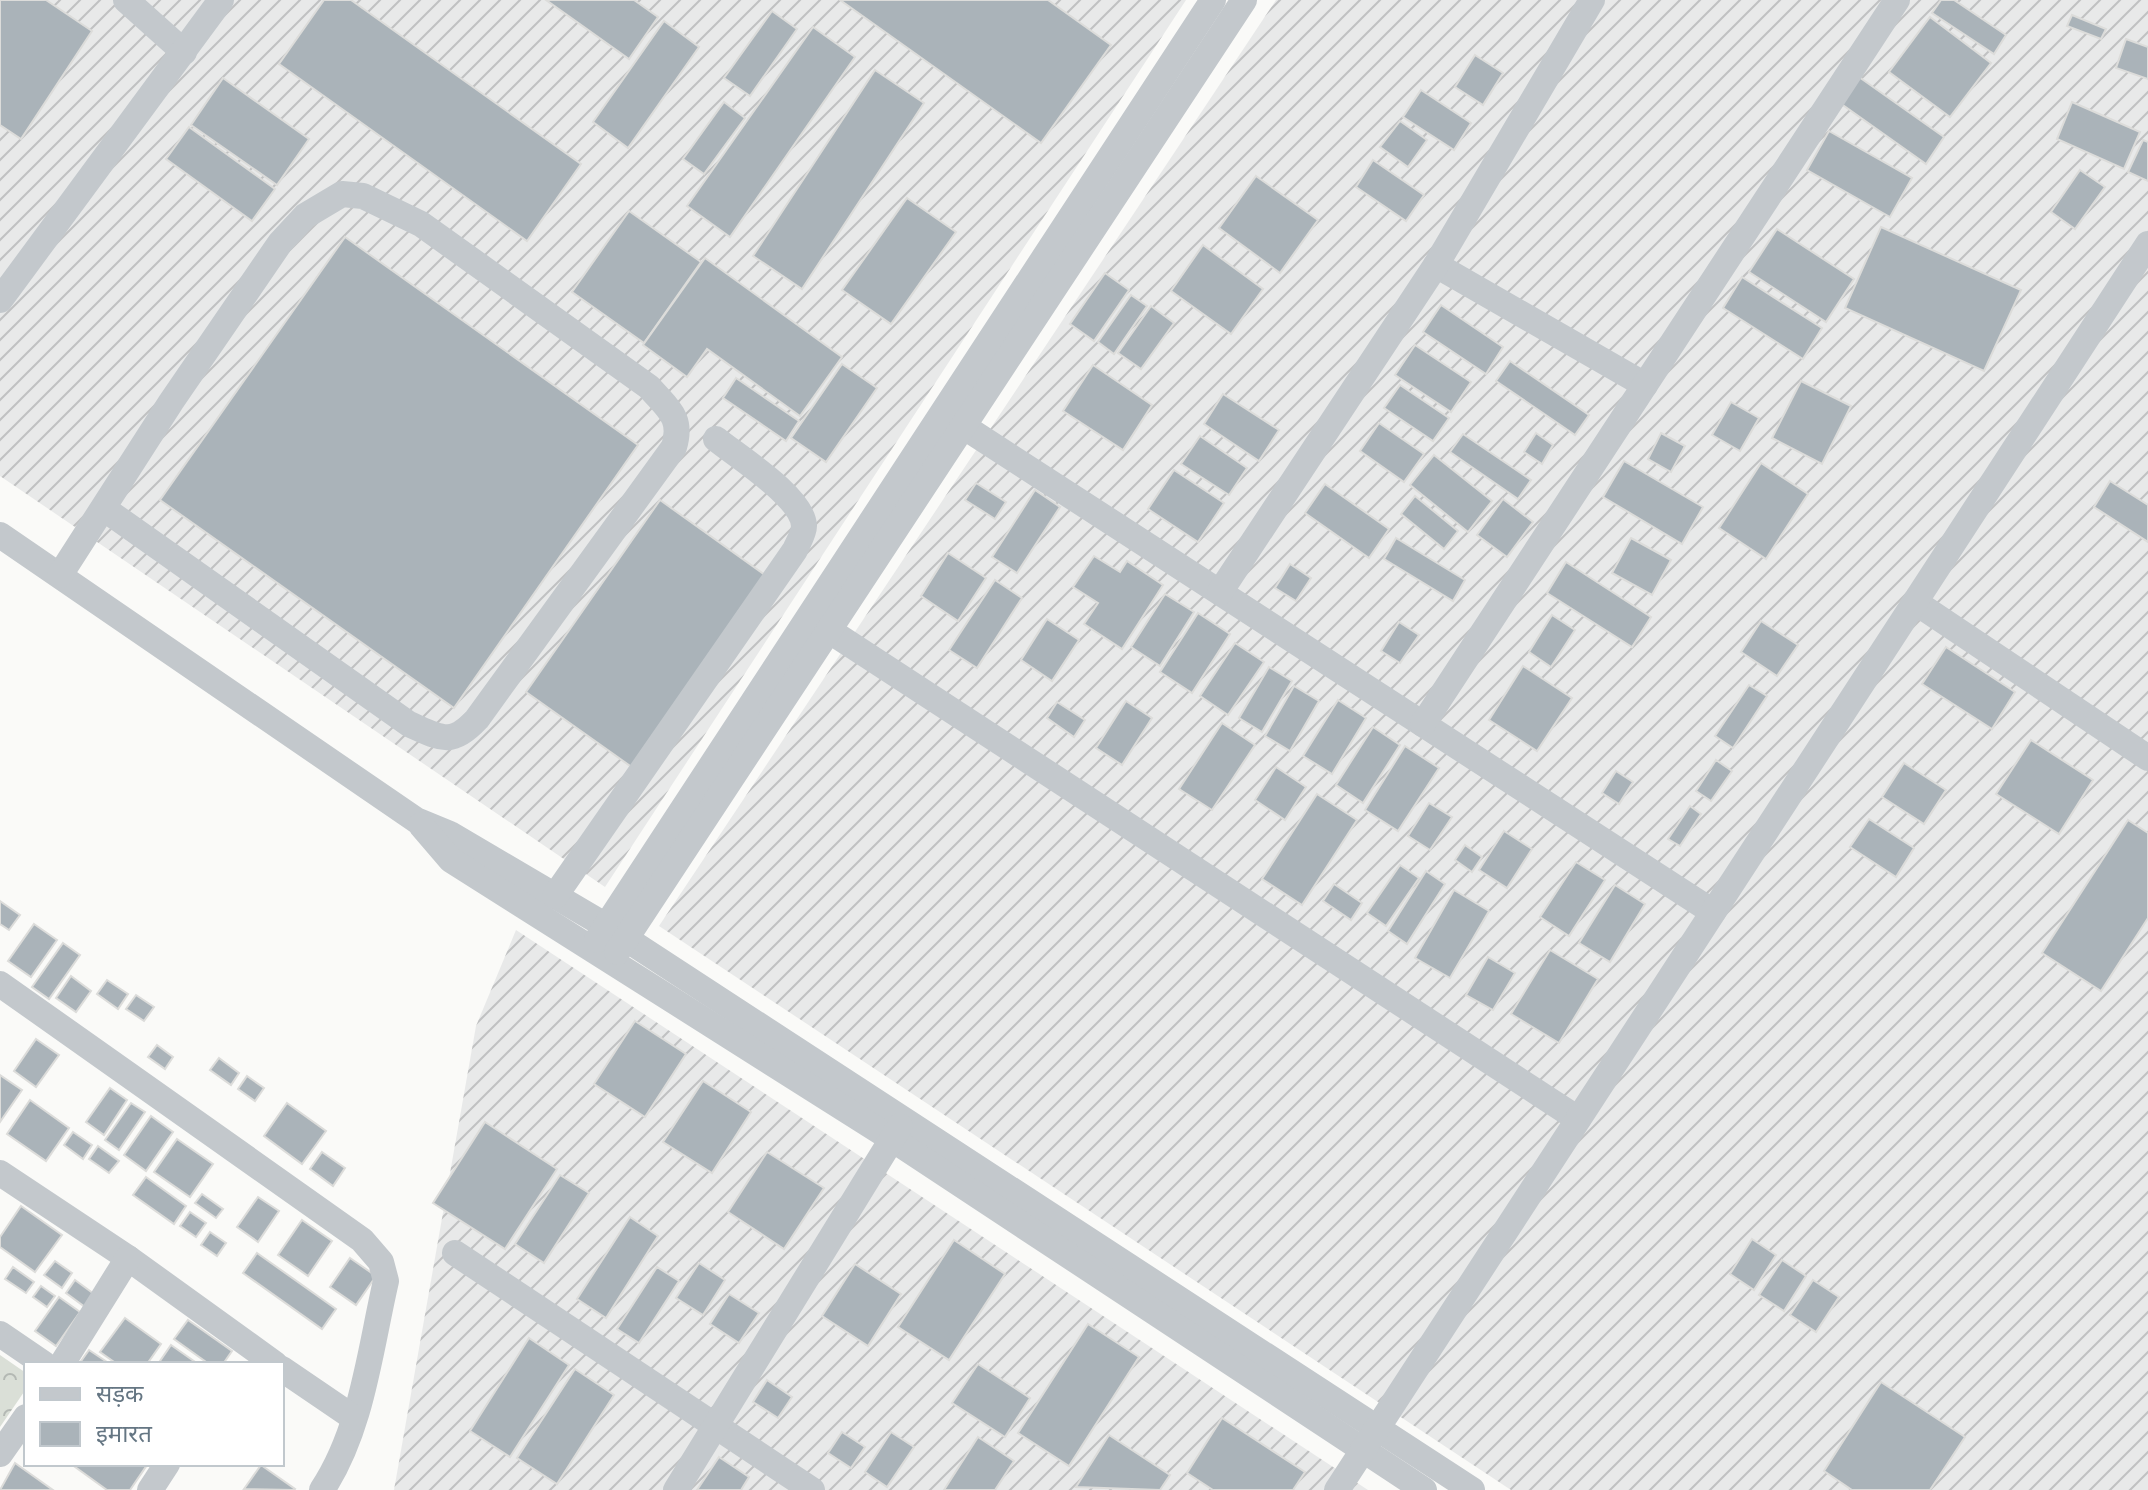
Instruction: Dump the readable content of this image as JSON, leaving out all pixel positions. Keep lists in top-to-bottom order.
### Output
{
  "legend": ["सड़क", "इमारत"]
}
